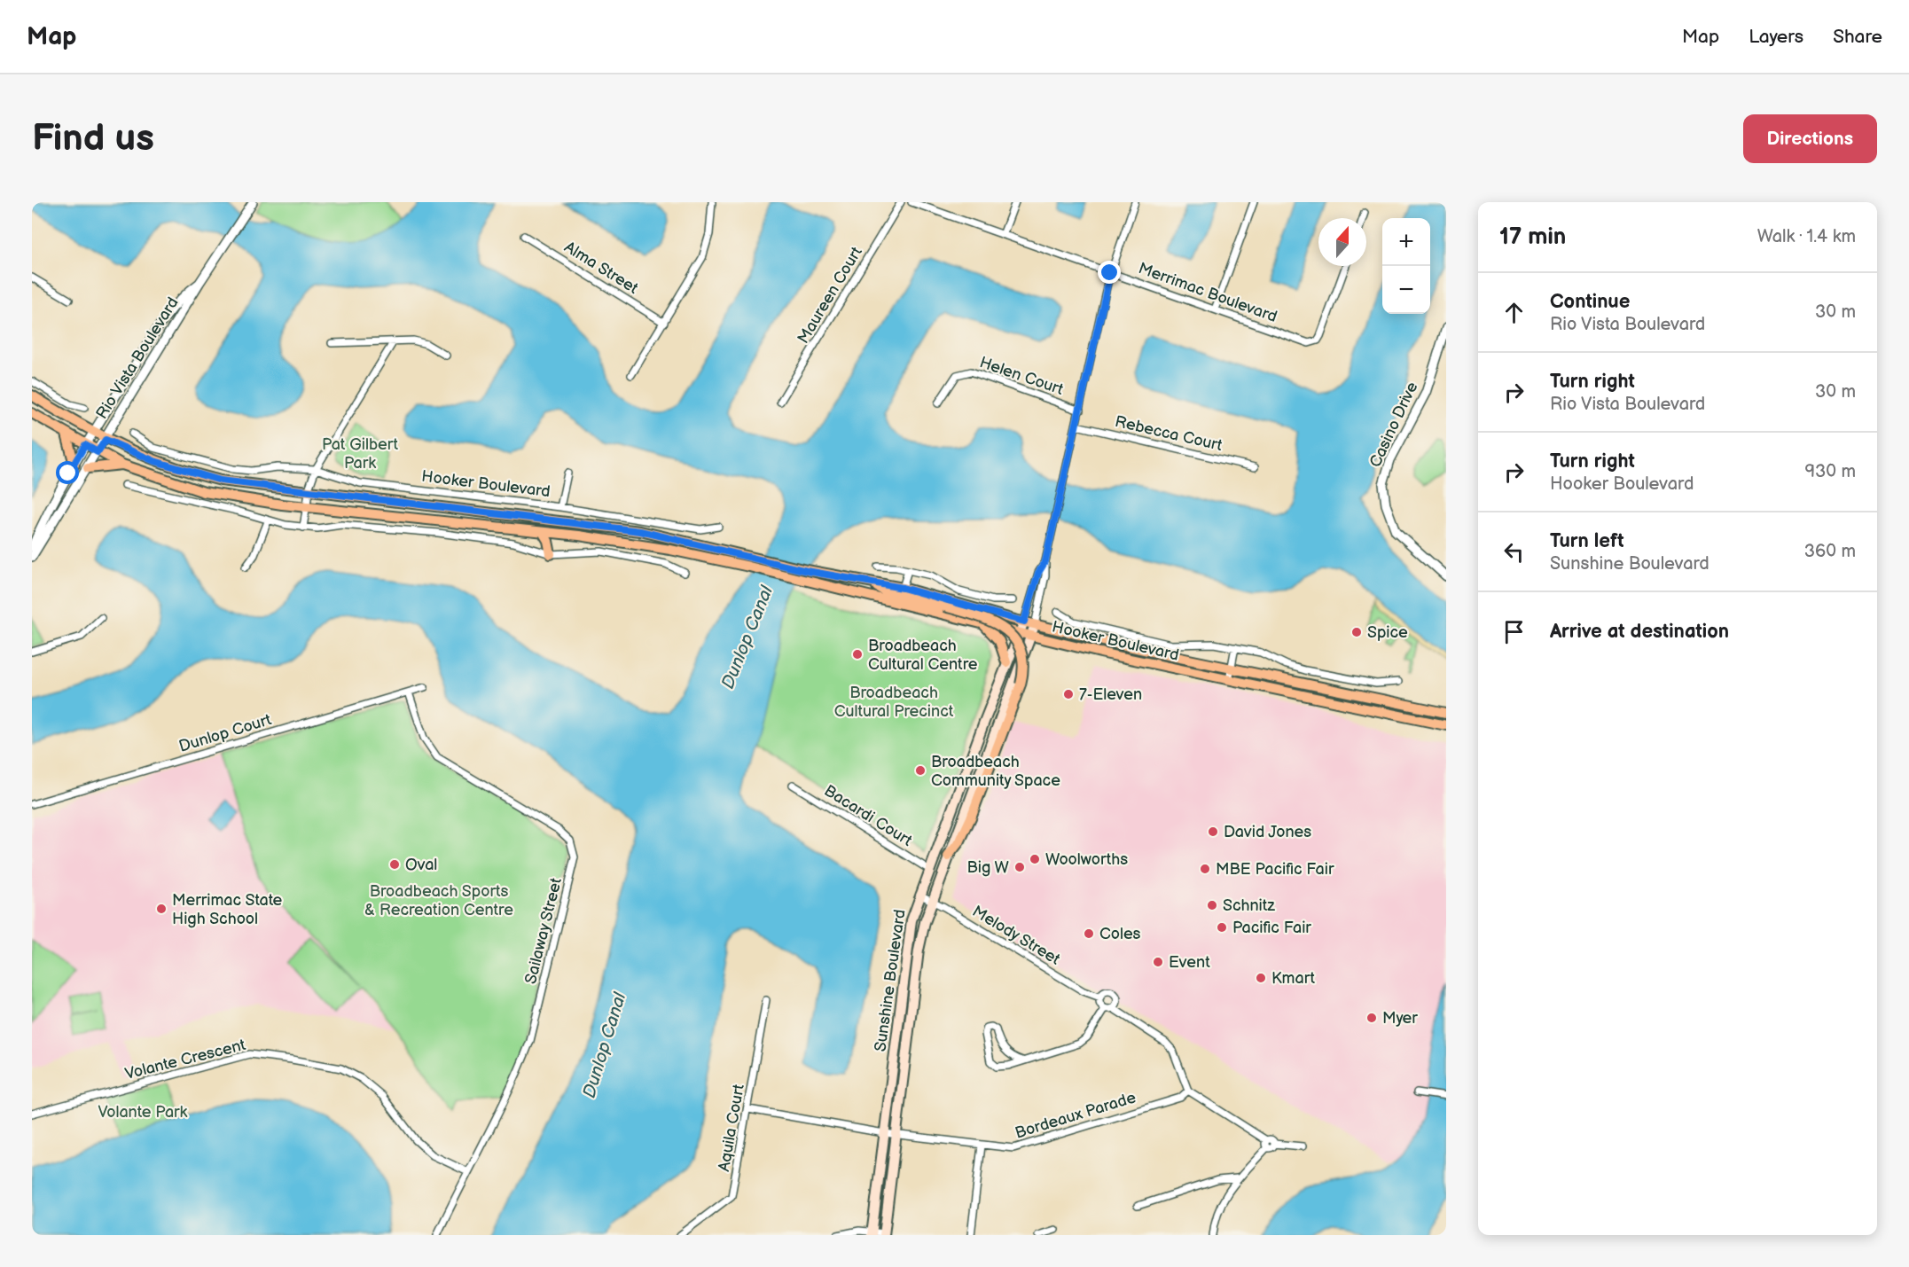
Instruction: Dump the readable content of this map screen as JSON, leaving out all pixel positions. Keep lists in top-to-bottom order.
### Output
{
  "streets": {
    "main road": ["Hooker Boulevard", "Sunshine Boulevard"],
    "street": [
      "Alma Street",
      "Merrimac Boulevard",
      "Maureen Court",
      "Rio Vista Boulevard",
      "Helen Court",
      "Casino Drive",
      "Rebecca Court",
      "Dunlop Court",
      "Bacardi Court",
      "Sailaway Street",
      "Melody Street",
      "Volante Crescent",
      "Bordeaux Parade",
      "Aquila Court"
    ]
  },
  "crossings": [
    ["Merrimac Boulevard", "Sunshine Boulevard"],
    ["Rio Vista Boulevard", "Hooker Boulevard"],
    ["Helen Court", "Sunshine Boulevard"],
    ["Rebecca Court", "Sunshine Boulevard"],
    ["Hooker Boulevard", "Sunshine Boulevard"],
    ["Dunlop Court", "Sailaway Street"],
    ["Bacardi Court", "Sunshine Boulevard"],
    ["Sailaway Street", "Volante Crescent"],
    ["Melody Street", "Sunshine Boulevard"],
    ["Sunshine Boulevard", "Bordeaux Parade"],
    ["Bordeaux Parade", "Aquila Court"]
  ],
  "water": ["Dunlop Canal"],
  "parks": [
    "Pat Gilbert Park",
    "Broadbeach Cultural Precinct",
    "Broadbeach Sports & Recreation Centre",
    "Volante Park"
  ],
  "places": [
    "Spice",
    "Broadbeach Cultural Centre",
    "7-Eleven",
    "Broadbeach Community Space",
    "David Jones",
    "Woolworths",
    "Oval",
    "Big W",
    "MBE Pacific Fair",
    "Schnitz",
    "Merrimac State High School",
    "Pacific Fair",
    "Coles",
    "Event",
    "Kmart",
    "Myer"
  ],
  "north": "top",
  "page": {
    "header": "Map",
    "nav": ["Map", "Layers", "Share"],
    "buttons": "Directions",
    "title": "Find us",
    "heading": ["17 min", "Walk · 1.4 km"],
    "map_buttons": ["+", "−"],
    "list": [
      ["Continue", "Rio Vista Boulevard", "30 m"],
      ["Turn right", "Rio Vista Boulevard", "30 m"],
      ["Turn right", "Hooker Boulevard", "930 m"],
      ["Turn left", "Sunshine Boulevard", "360 m"],
      "Arrive at destination"
    ]
  }
}
